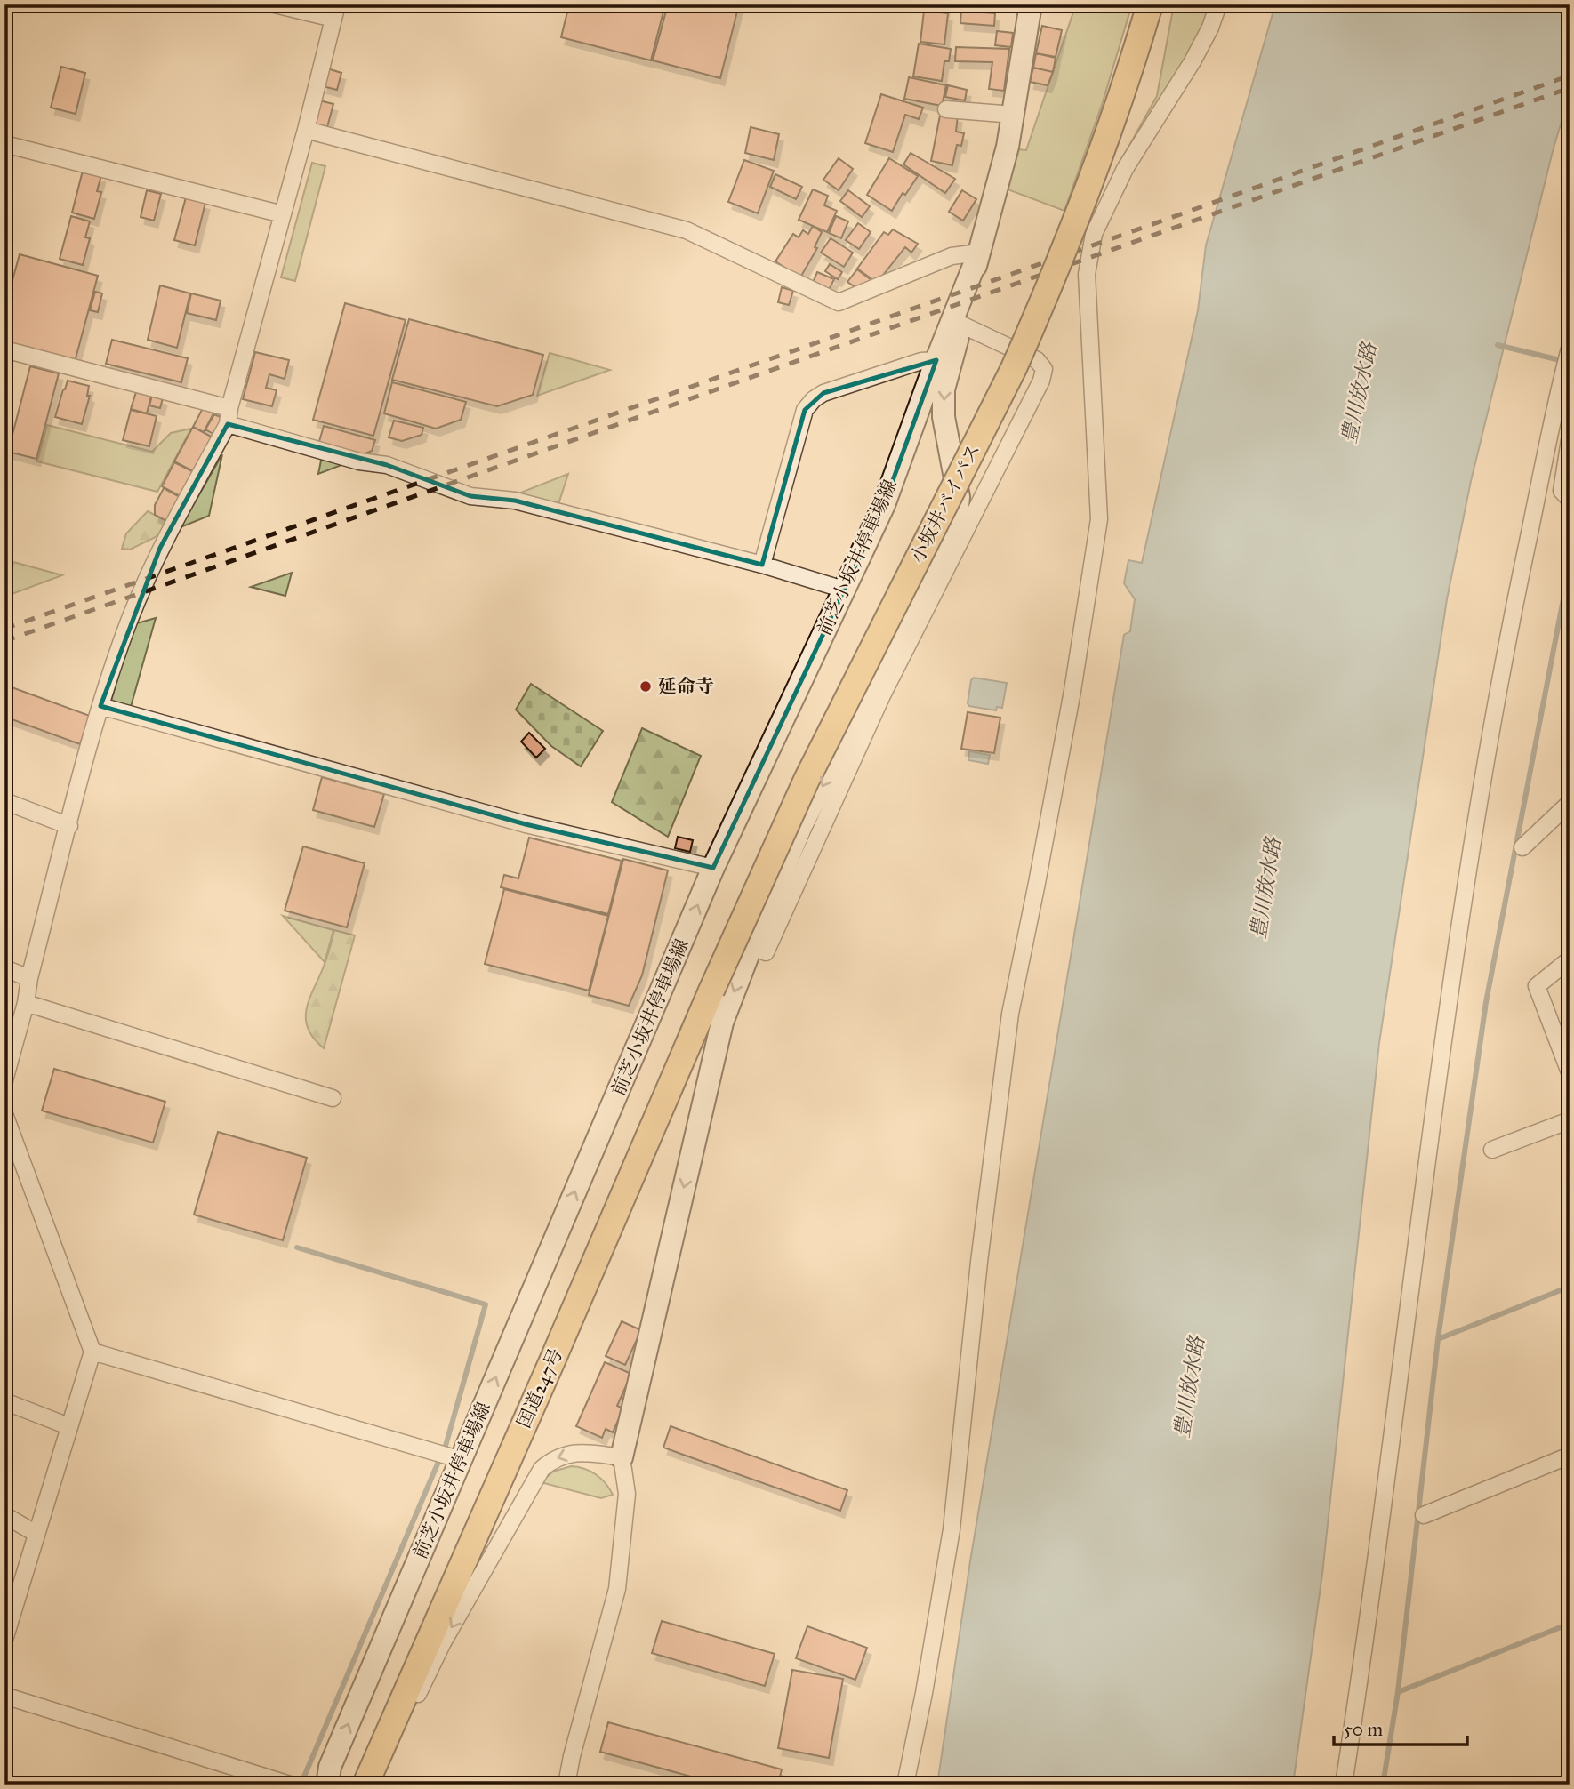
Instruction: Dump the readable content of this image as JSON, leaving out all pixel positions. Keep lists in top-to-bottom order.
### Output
{
  "streets": {
    "highway": ["小坂井バイパス", "国道247号"],
    "main road": ["前芝小坂井停車場線"]
  },
  "crossings": [
    ["小坂井バイパス", "国道247号"]
  ],
  "water": ["豊川放水路"],
  "places": ["延命寺"],
  "scale_bar": "50 m"
}
